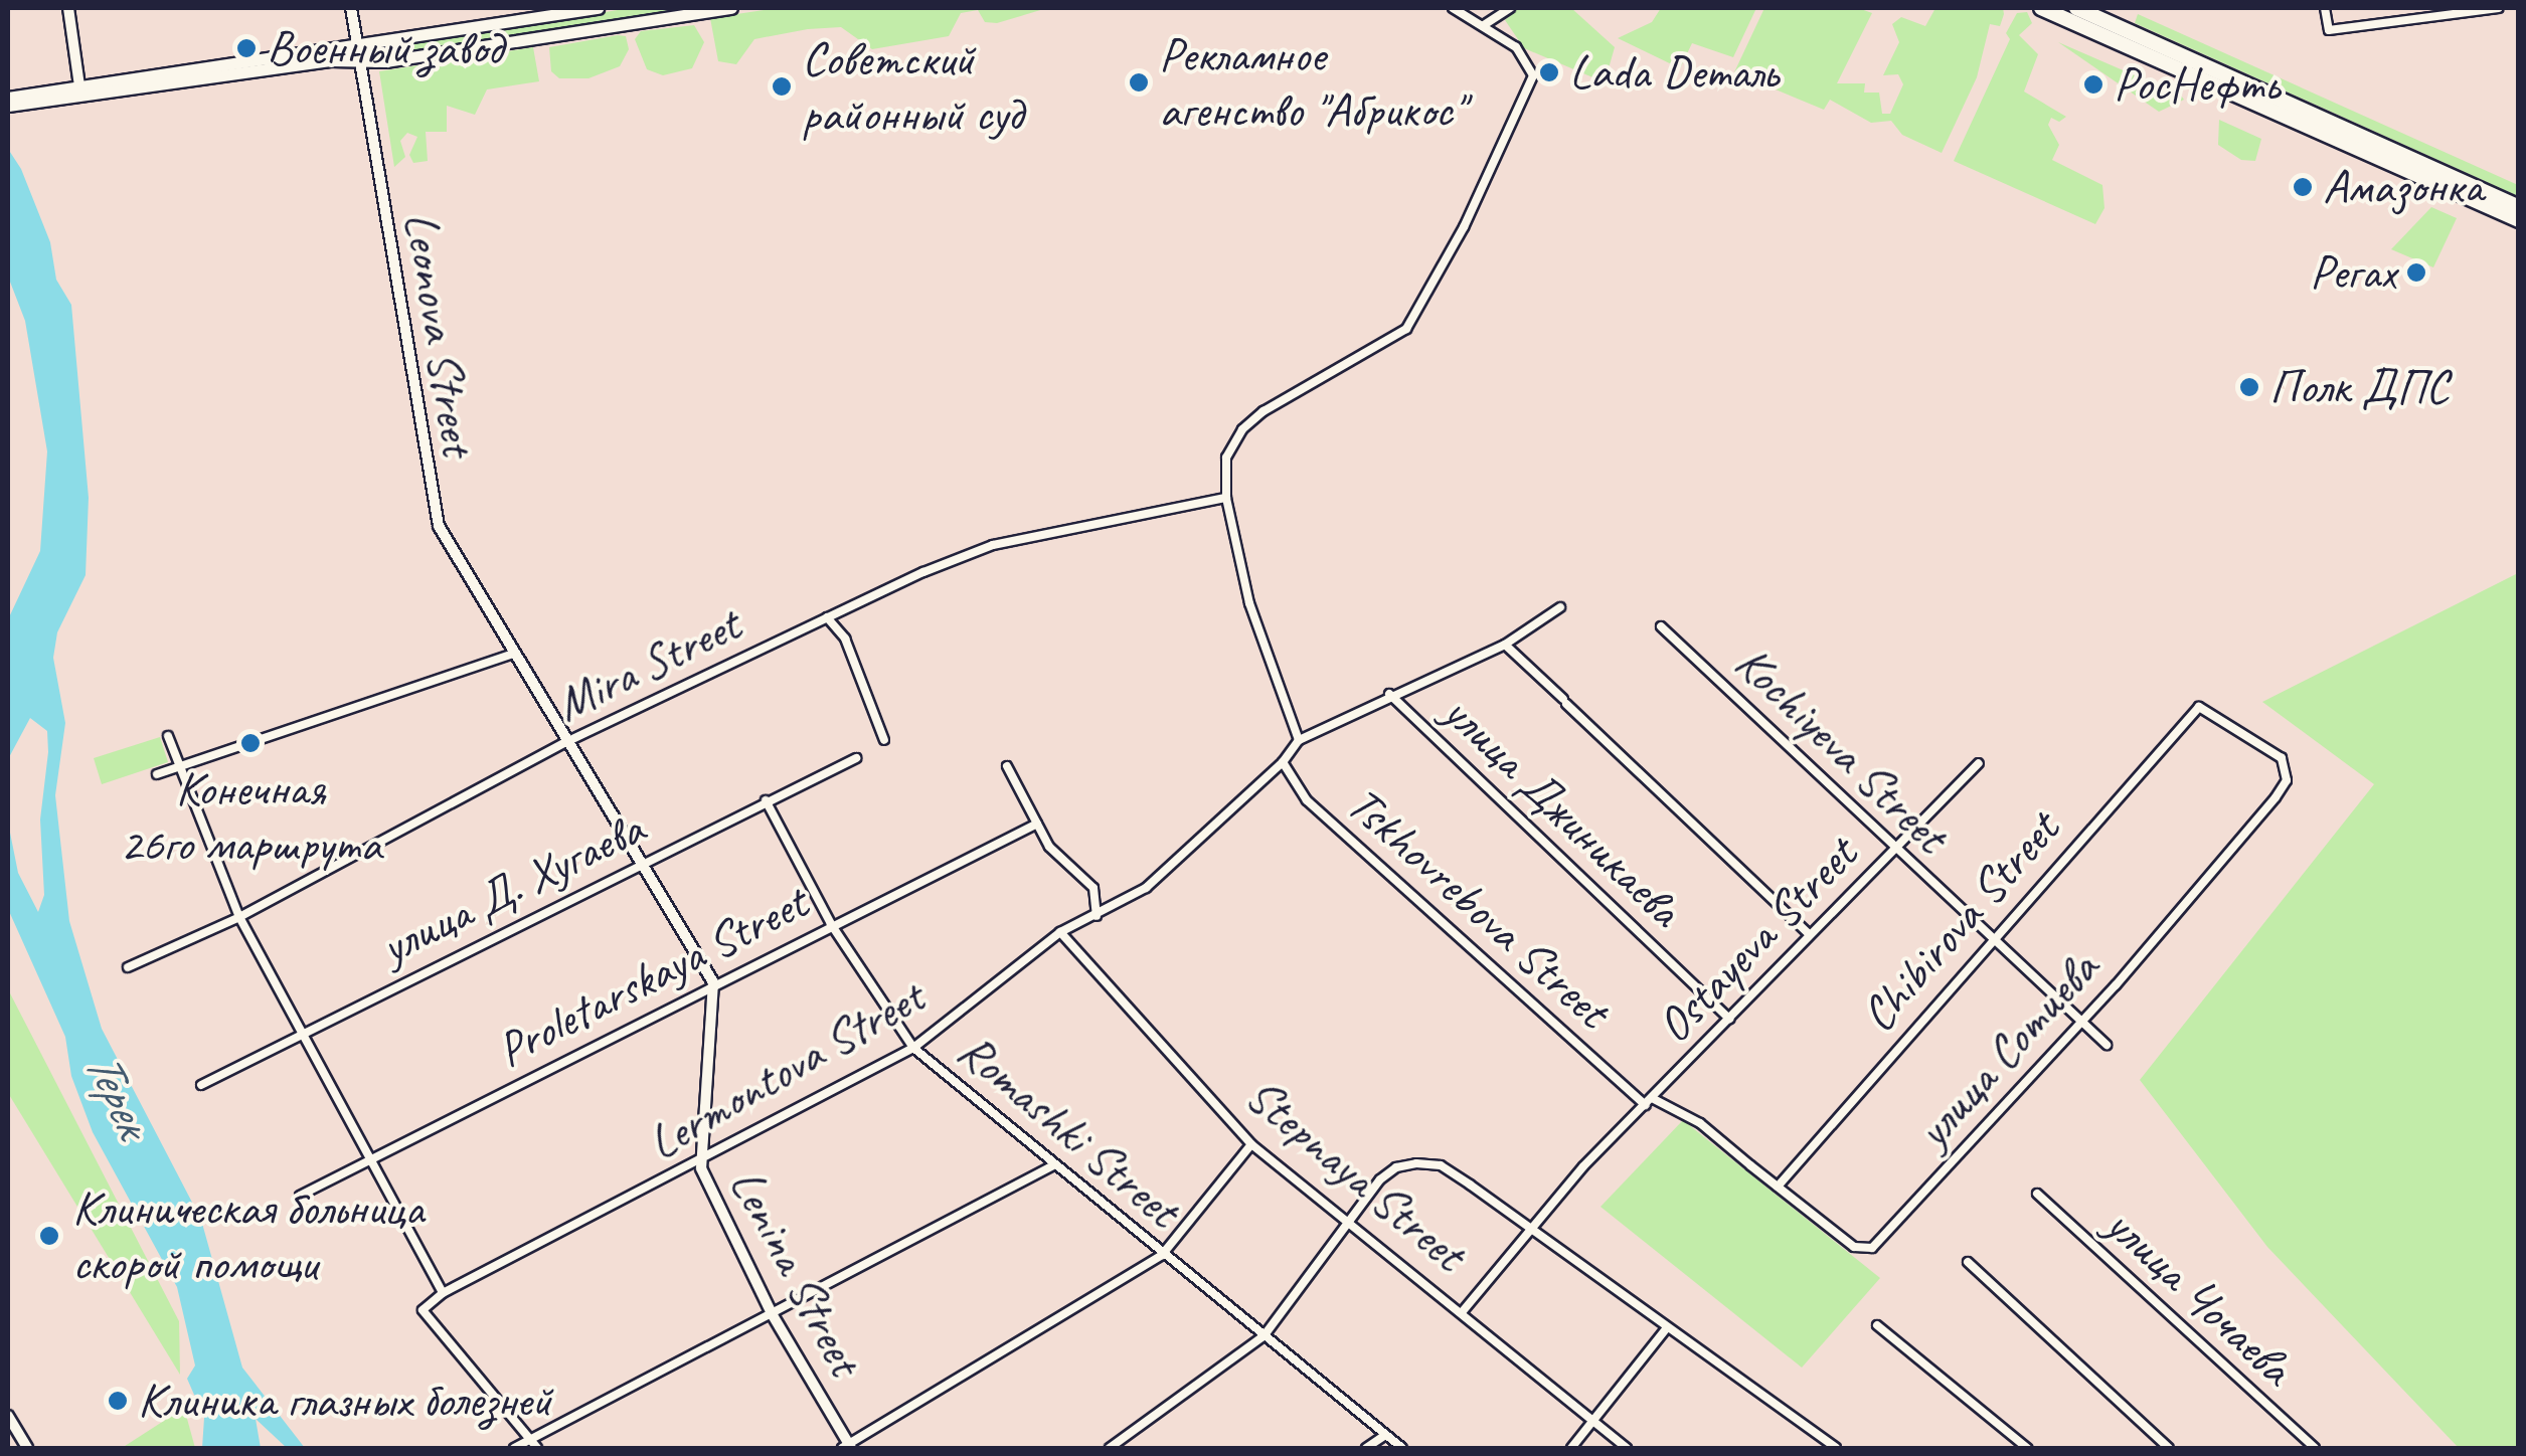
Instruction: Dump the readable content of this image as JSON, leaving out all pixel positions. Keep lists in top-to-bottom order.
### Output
{
  "streets": {
    "street": [
      "Leonova Street",
      "Mira Street",
      "Kochiyeva Street",
      "улица Джиникаева",
      "улица Д. Хугаева",
      "Tskhovrebova Street",
      "Chibirova Street",
      "Ostayeva Street",
      "Proletarskaya Street",
      "улица Сотиева",
      "Lermontova Street",
      "Romashki Street",
      "Stepnaya Street",
      "Lenina Street",
      "улица Чочаева"
    ]
  },
  "crossings": [
    ["Leonova Street", "Mira Street"],
    ["Kochiyeva Street", "Chibirova Street"],
    ["Kochiyeva Street", "Ostayeva Street"],
    ["Kochiyeva Street", "улица Сотиева"],
    ["улица Джиникаева", "Ostayeva Street"],
    ["улица Д. Хугаева", "Romashki Street"],
    ["Tskhovrebova Street", "Ostayeva Street"],
    ["Tskhovrebova Street", "улица Сотиева"],
    ["Tskhovrebova Street", "Lermontova Street"],
    ["Chibirova Street", "улица Сотиева"],
    ["Ostayeva Street", "улица Сотиева"],
    ["Ostayeva Street", "Stepnaya Street"],
    ["Proletarskaya Street", "Romashki Street"],
    ["Proletarskaya Street", "Lenina Street"],
    ["Lermontova Street", "Romashki Street"],
    ["Lermontova Street", "Stepnaya Street"],
    ["Lermontova Street", "Lenina Street"]
  ],
  "water": ["Терек"],
  "places": [
    "Военный завод",
    "Lada Dеталь",
    "Рекламное агенство \"Абрикос\"",
    "РосНефть",
    "Советский районный суд",
    "Амазонка",
    "Регах",
    "Полк ДПС",
    "Конечная 26го маршрута",
    "Клиническая больница скорой помощи",
    "Клиника глазных болезней"
  ]
}
